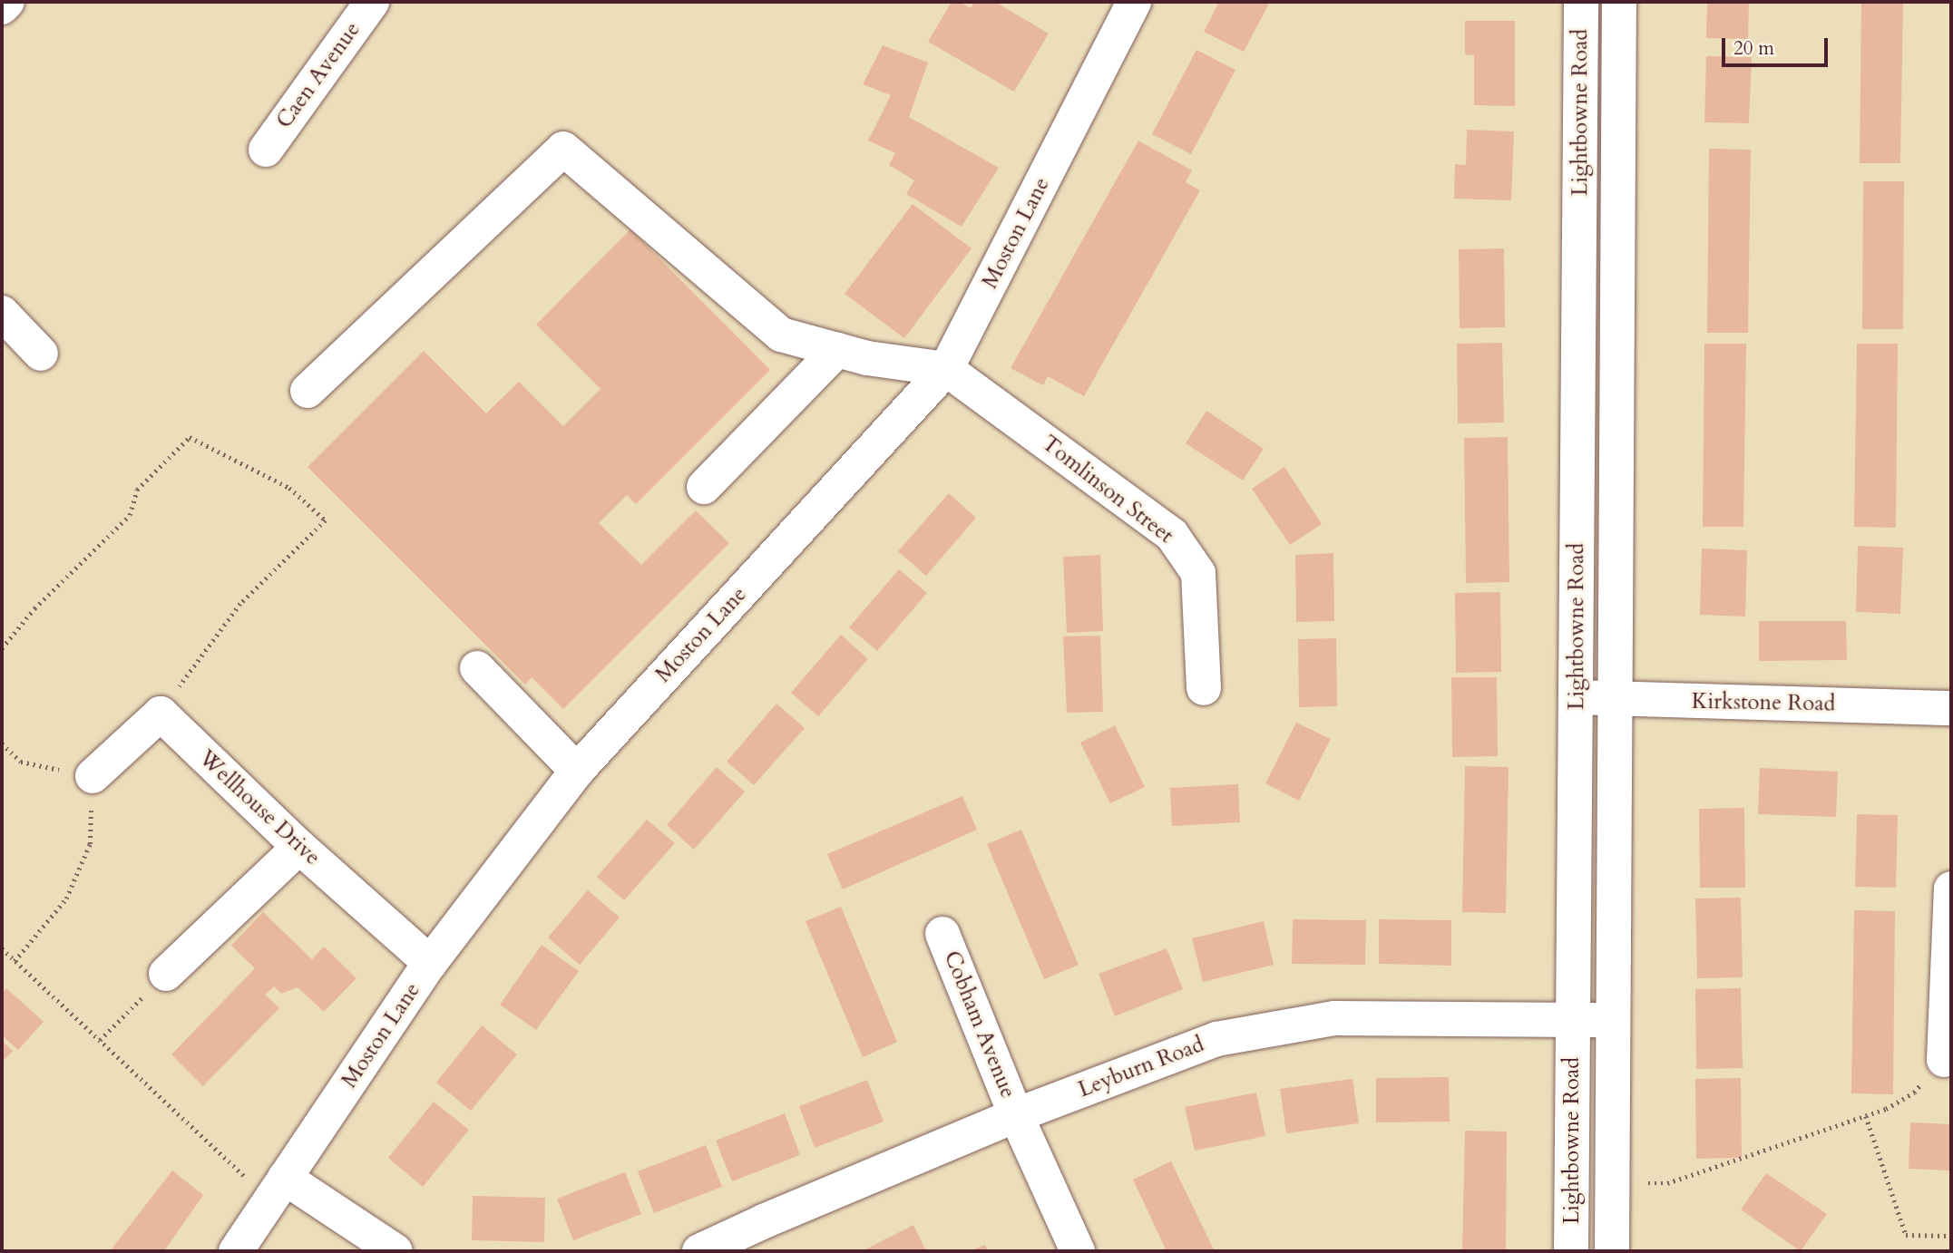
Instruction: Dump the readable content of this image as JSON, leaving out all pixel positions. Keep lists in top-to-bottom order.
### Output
{
  "streets": {
    "street": [
      "Caen Avenue",
      "Lightbowne Road",
      "Moston Lane",
      "Tomlinson Street",
      "Kirkstone Road",
      "Wellhouse Drive",
      "Cobham Avenue",
      "Leyburn Road"
    ]
  },
  "crossings": [
    ["Lightbowne Road", "Kirkstone Road"],
    ["Lightbowne Road", "Leyburn Road"],
    ["Moston Lane", "Tomlinson Street"],
    ["Moston Lane", "Wellhouse Drive"],
    ["Cobham Avenue", "Leyburn Road"]
  ],
  "scale_bar": "20 m"
}
